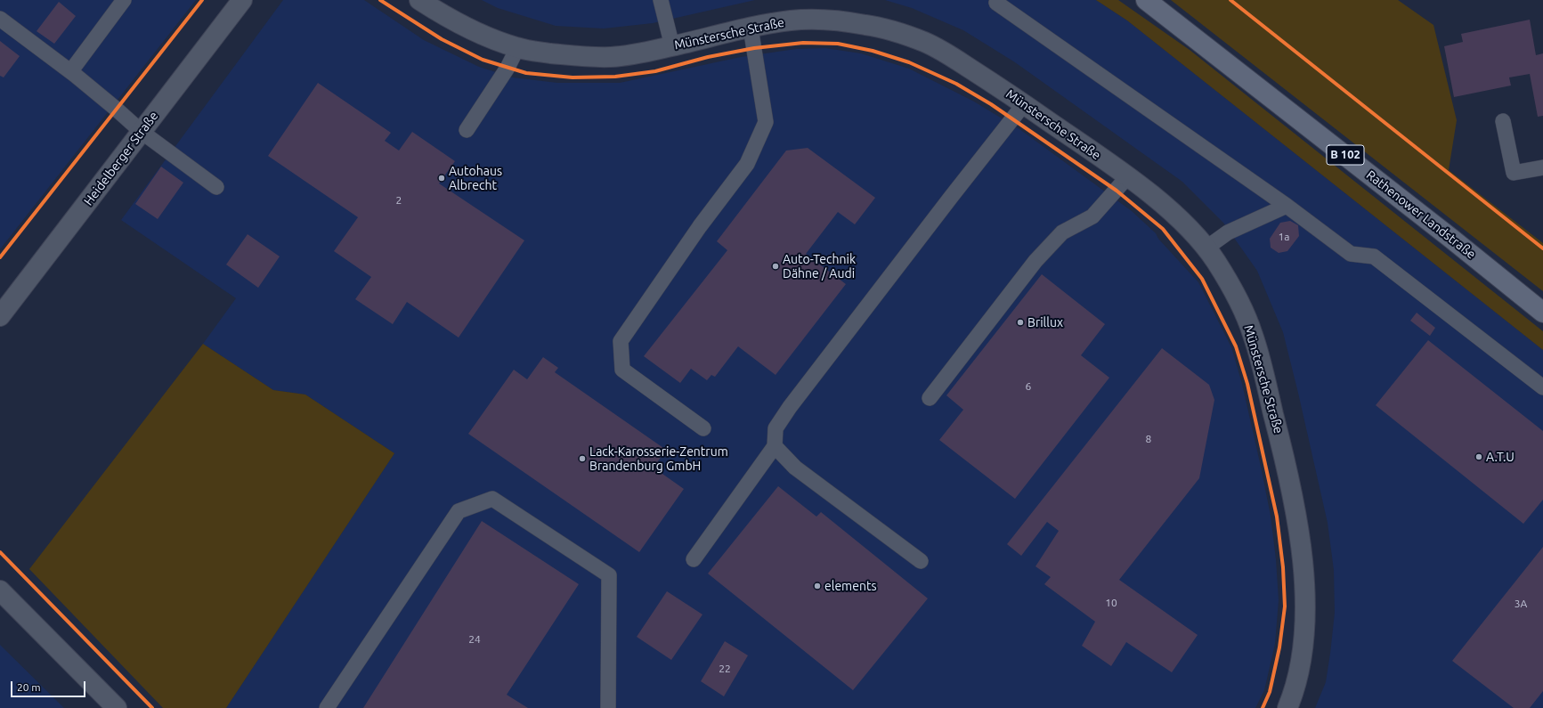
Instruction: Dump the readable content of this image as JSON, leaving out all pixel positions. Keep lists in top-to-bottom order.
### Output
{
  "streets": {
    "main road": ["B 102", "Rathenower Landstraße"],
    "street": ["Münstersche Straße", "Heidelberger Straße"]
  },
  "places": [
    "Autohaus Albrecht",
    "Auto-Technik Dähne / Audi",
    "Brillux",
    "A.T.U",
    "Lack-Karosserie-Zentrum Brandenburg GmbH",
    "elements"
  ],
  "house_numbers": [
    "2",
    "1a",
    "6",
    "8",
    "10",
    "3A",
    "24",
    "22"
  ],
  "scale_bar": "20 m"
}
